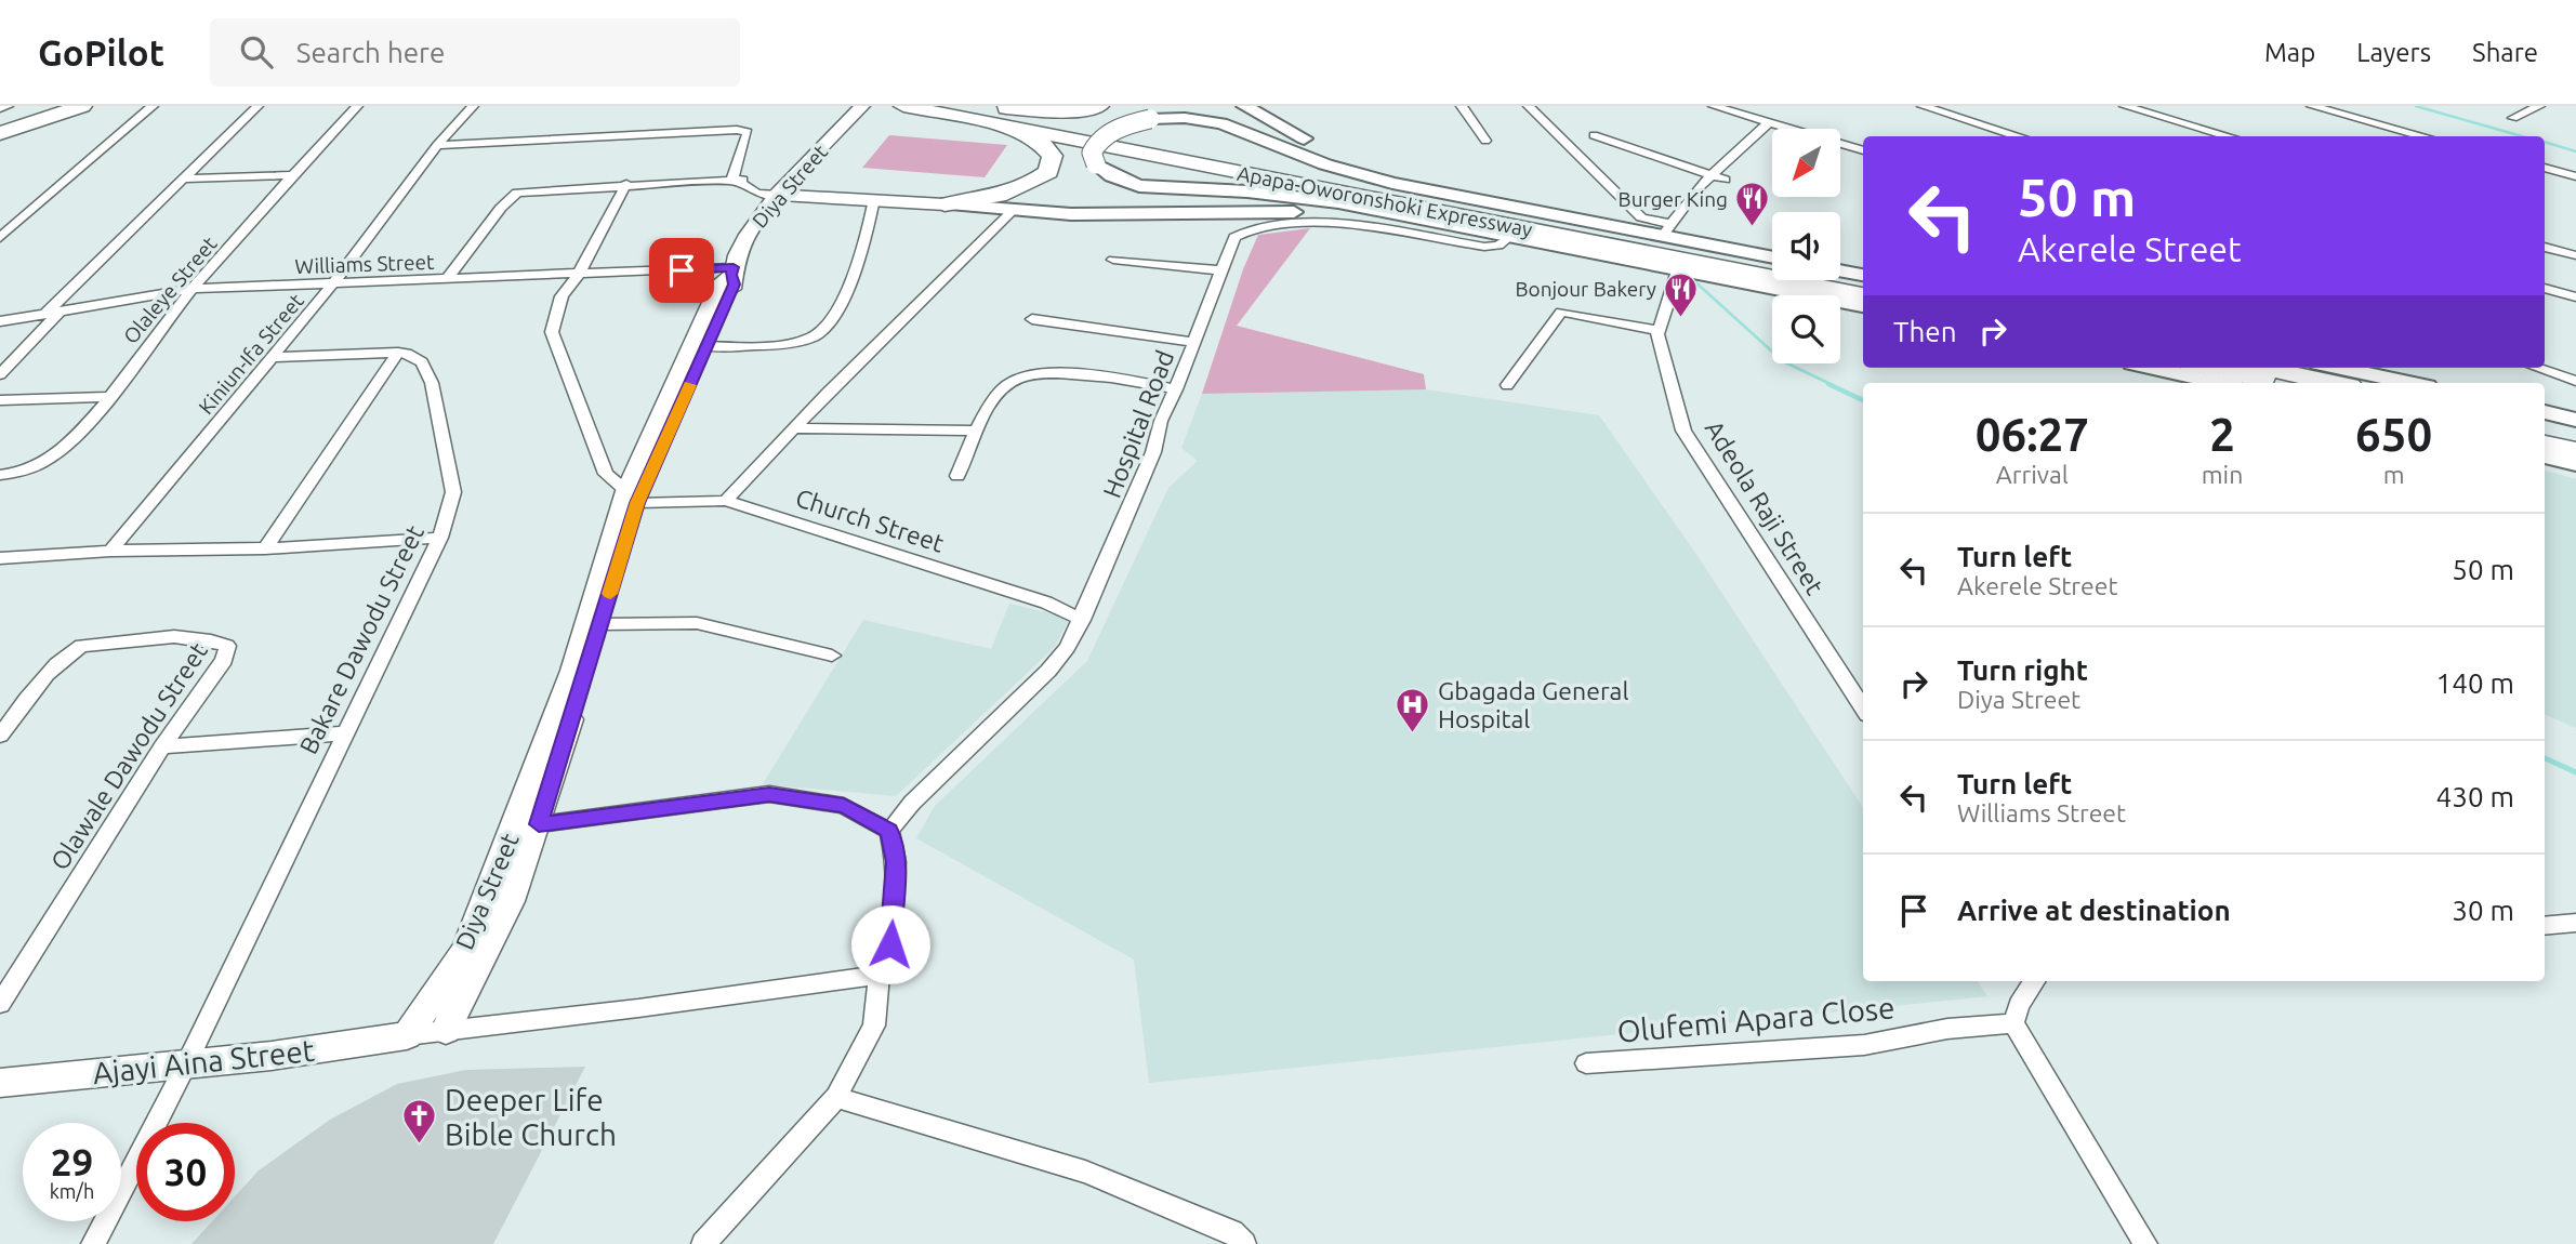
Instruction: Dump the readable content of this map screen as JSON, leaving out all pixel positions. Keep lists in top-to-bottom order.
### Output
{
  "streets": {
    "highway": ["Apapa-Oworonshoki Expressway"],
    "main road": ["Diya Street", "Ajayi Aina Street"],
    "street": [
      "Williams Street",
      "Olaleye Street",
      "Kiniun-Ifa Street",
      "Hospital Road",
      "Adeola Raji Street",
      "Church Street",
      "Bakare Dawodu Street",
      "Olawale Dawodu Street",
      "Olufemi Apara Close"
    ]
  },
  "crossings": [
    ["Diya Street", "Williams Street"],
    ["Diya Street", "Church Street"],
    ["Diya Street", "Ajayi Aina Street"],
    ["Apapa-Oworonshoki Expressway", "Adeola Raji Street"],
    ["Williams Street", "Olaleye Street"],
    ["Williams Street", "Kiniun-Ifa Street"],
    ["Hospital Road", "Church Street"],
    ["Bakare Dawodu Street", "Ajayi Aina Street"]
  ],
  "places": {
    "restaurant": ["Burger King", "Bonjour Bakery"],
    "hospital": ["Gbagada General Hospital"],
    "church": ["Deeper Life Bible Church"]
  },
  "north": "bottom left",
  "page": {
    "header": "GoPilot",
    "search": "Search here",
    "nav": ["Map", "Layers", "Share"],
    "turn": ["50 m", "Akerele Street"],
    "then": "Then",
    "eta": [
      "06:27",
      "Arrival",
      "2",
      "min",
      "650",
      "m"
    ],
    "list": [
      {
        "name": "Turn left",
        "note": "Akerele Street",
        "value": "50 m"
      },
      {
        "name": "Turn right",
        "note": "Diya Street",
        "value": "140 m"
      },
      {
        "name": "Turn left",
        "note": "Williams Street",
        "value": "430 m"
      },
      {
        "name": "Arrive at destination",
        "value": "30 m"
      }
    ],
    "speed": "29 km/h",
    "limit": "30"
  }
}
